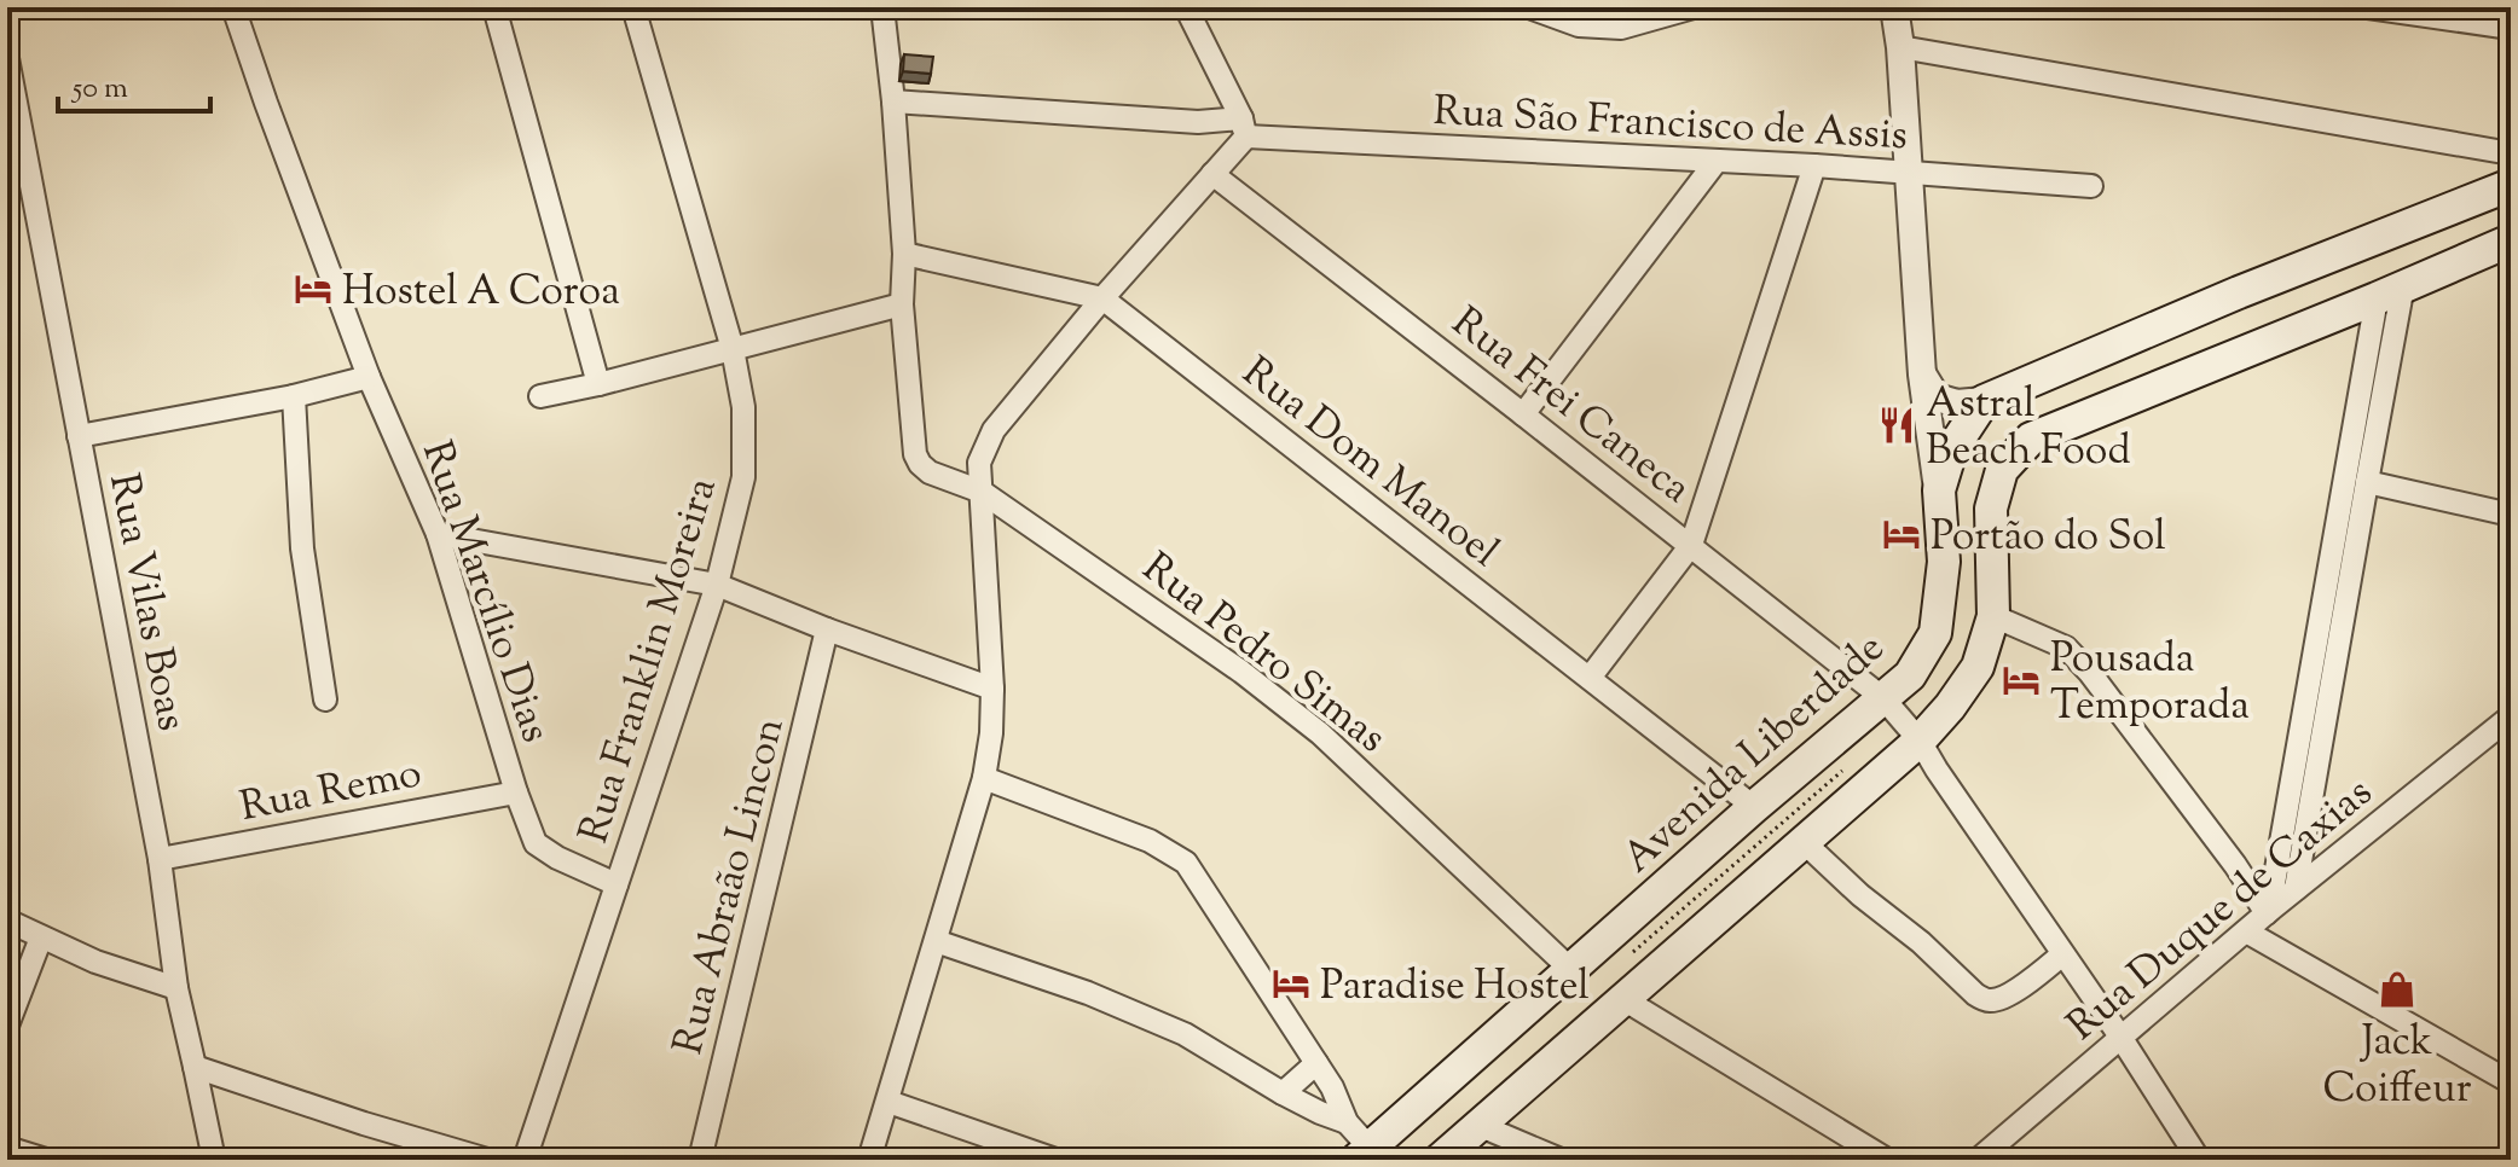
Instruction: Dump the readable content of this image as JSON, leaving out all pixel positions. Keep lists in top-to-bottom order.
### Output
{
  "streets": {
    "main road": ["Avenida Liberdade"],
    "street": [
      "Rua São Francisco de Assis",
      "Rua Frei Caneca",
      "Rua Dom Manoel",
      "Rua Marcílio Dias",
      "Rua Vilas Boas",
      "Rua Pedro Simas",
      "Rua Franklin Moreira",
      "Rua Remo",
      "Rua Abraão Lincon",
      "Rua Duque de Caxias"
    ]
  },
  "crossings": [
    ["Rua São Francisco de Assis", "Rua Pedro Simas"],
    ["Rua Frei Caneca", "Avenida Liberdade"],
    ["Rua Frei Caneca", "Rua Duque de Caxias"],
    ["Rua Dom Manoel", "Rua Pedro Simas"],
    ["Rua Dom Manoel", "Avenida Liberdade"],
    ["Rua Marcílio Dias", "Rua Franklin Moreira"],
    ["Rua Marcílio Dias", "Rua Remo"],
    ["Rua Vilas Boas", "Rua Remo"],
    ["Rua Pedro Simas", "Avenida Liberdade"]
  ],
  "places": {
    "hotel": [
      "Hostel A Coroa",
      "Portão do Sol",
      "Pousada Temporada",
      "Paradise Hostel"
    ],
    "restaurant": ["Astral Beach Food"],
    "shop": ["Jack Coiffeur"]
  },
  "scale_bar": "50 m"
}
